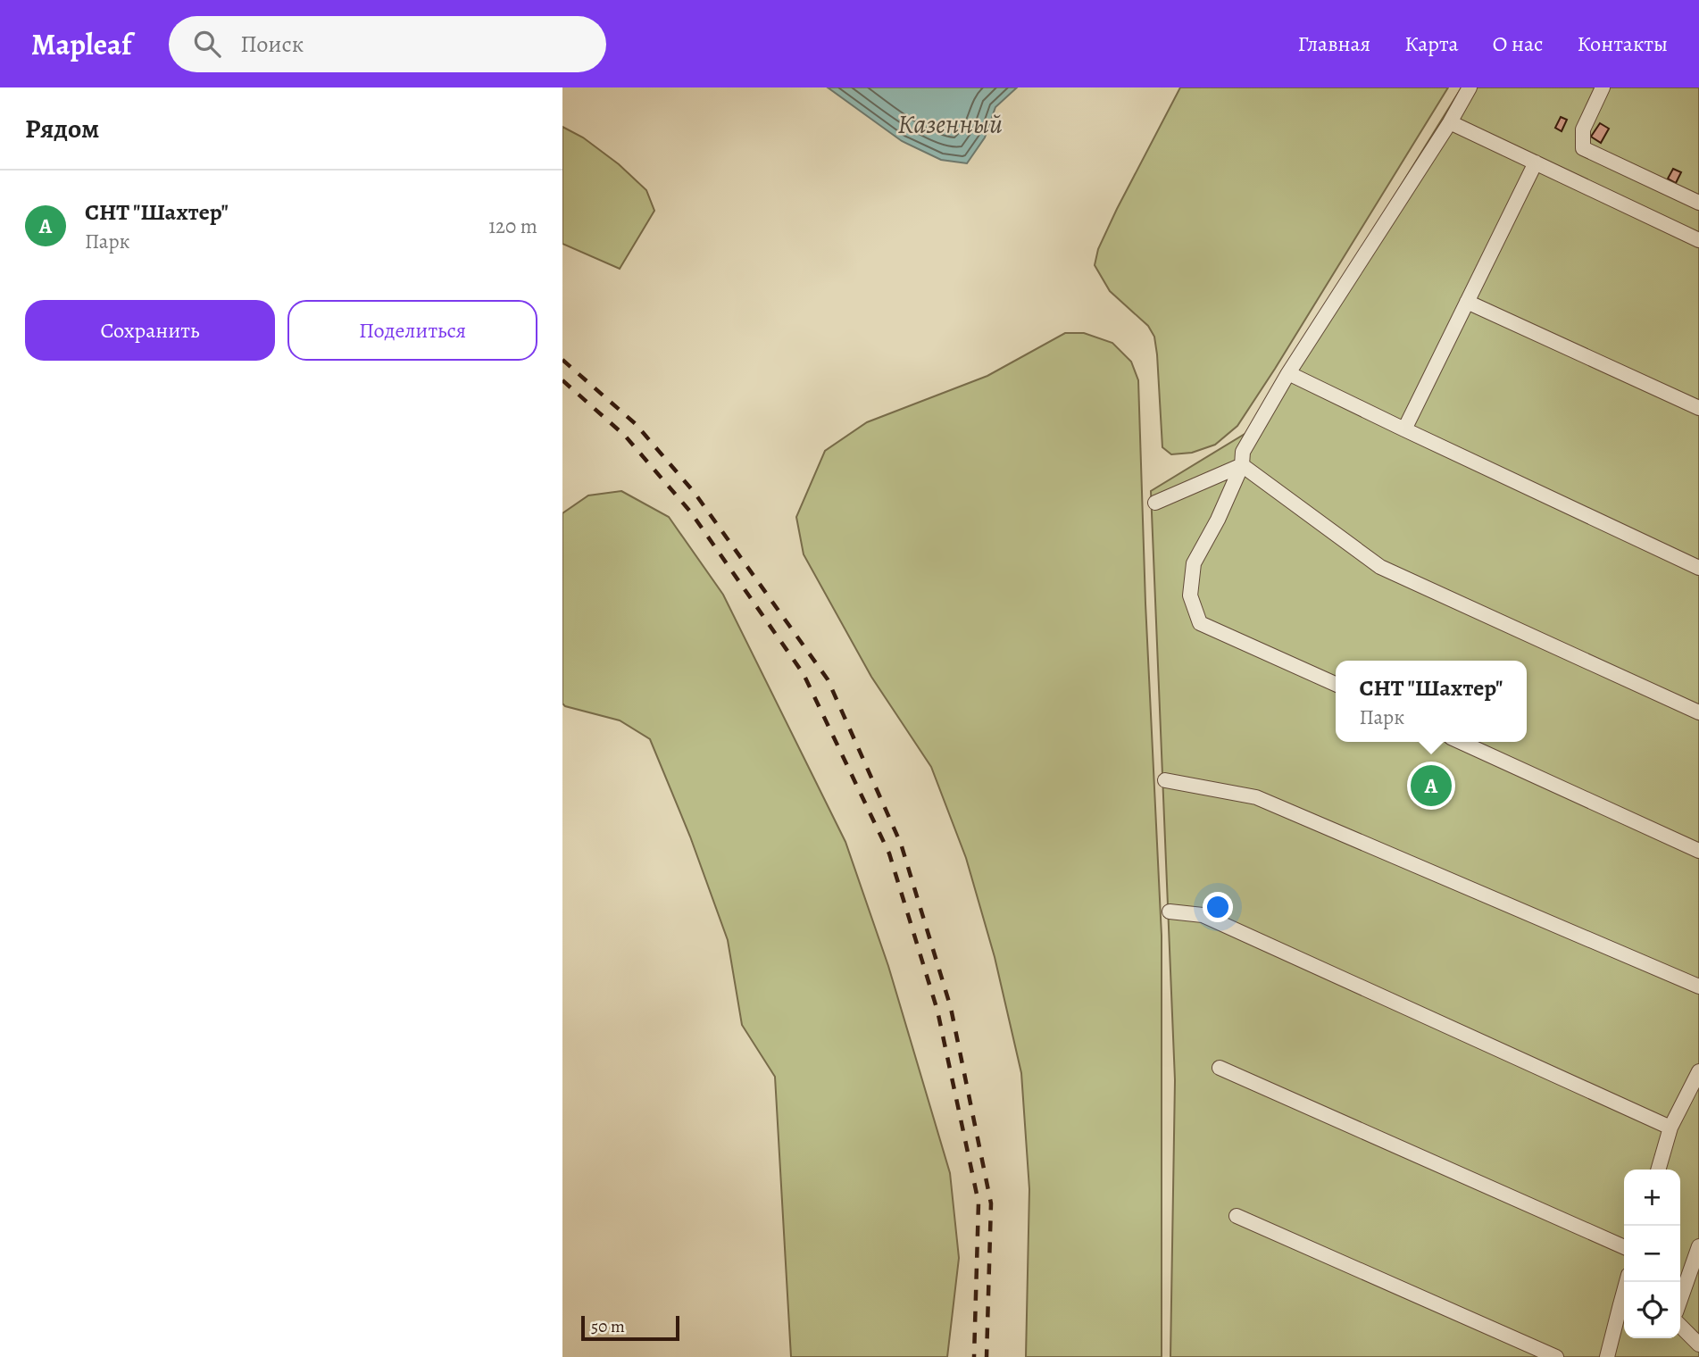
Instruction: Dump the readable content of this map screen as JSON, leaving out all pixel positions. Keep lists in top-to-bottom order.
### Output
{
  "water": ["Казенный"],
  "scale_bar": "50 m",
  "page": {
    "header": "Mapleaf",
    "search": "Поиск",
    "nav": [
      "Главная",
      "Карта",
      "О нас",
      "Контакты"
    ],
    "heading": "Рядом",
    "list": [
      {
        "mark": "A",
        "name": "СНТ \"Шахтер\"",
        "note": "Парк",
        "value": "120 m"
      }
    ],
    "buttons": ["Сохранить", "Поделиться"],
    "popup": ["СНТ \"Шахтер\"", "Парк"],
    "pins": "A",
    "map_buttons": ["+", "−"],
    "scale": "50 m"
  }
}
